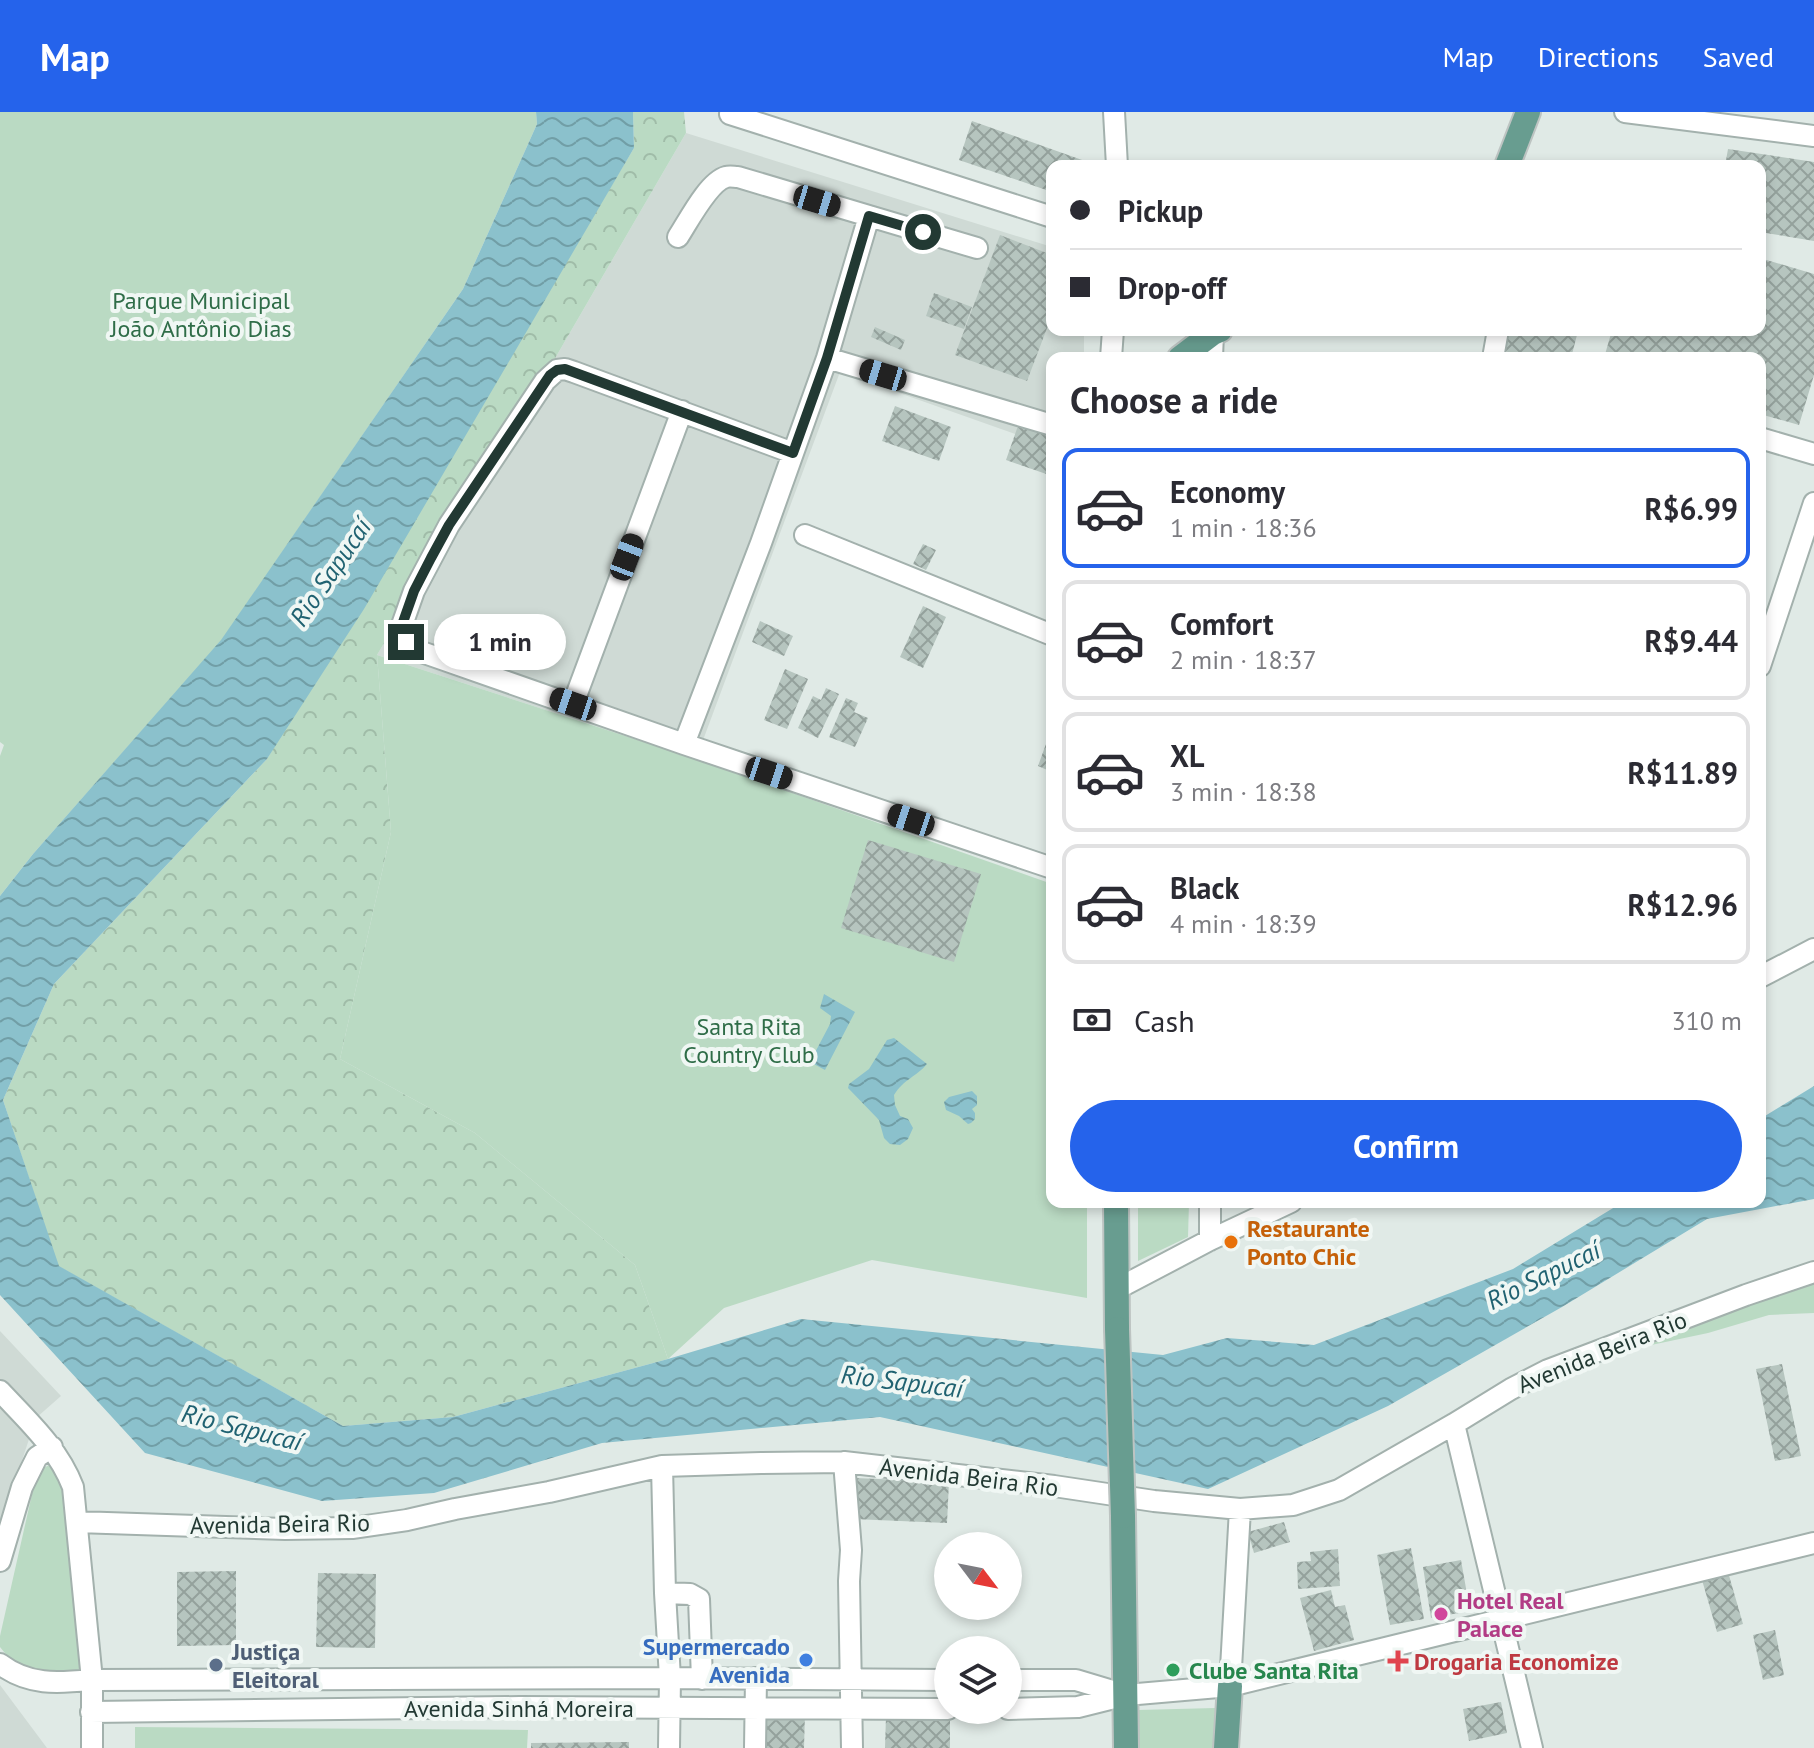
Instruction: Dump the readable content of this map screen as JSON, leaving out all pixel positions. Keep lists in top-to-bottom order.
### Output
{
  "streets": {
    "street": ["Avenida Beira Rio", "Avenida Sinhá Moreira"]
  },
  "water": ["Rio Sapucaí"],
  "parks": ["Parque Municipal João Antônio Dias", "Santa Rita Country Club"],
  "places": {
    "other": [
      "Restaurante Ponto Chic",
      "Hotel Real Palace",
      "Supermercado Avenida",
      "Justiça Eleitoral",
      "Clube Santa Rita"
    ],
    "health": ["Drogaria Economize"]
  },
  "north": "bottom right",
  "page": {
    "header": "Map",
    "nav": ["Map", "Directions", "Saved"],
    "banner": ["Pickup", "Drop-off"],
    "heading": "Choose a ride",
    "list": [
      {
        "name": "Economy",
        "note": "1 min · 18:36",
        "value": "R$6.99"
      },
      {
        "name": "Comfort",
        "note": "2 min · 18:37",
        "value": "R$9.44"
      },
      {
        "name": "XL",
        "note": "3 min · 18:38",
        "value": "R$11.89"
      },
      {
        "name": "Black",
        "note": "4 min · 18:39",
        "value": "R$12.96"
      }
    ],
    "bubble": "1 min",
    "pay": ["Cash", "310 m"],
    "buttons": "Confirm"
  }
}
